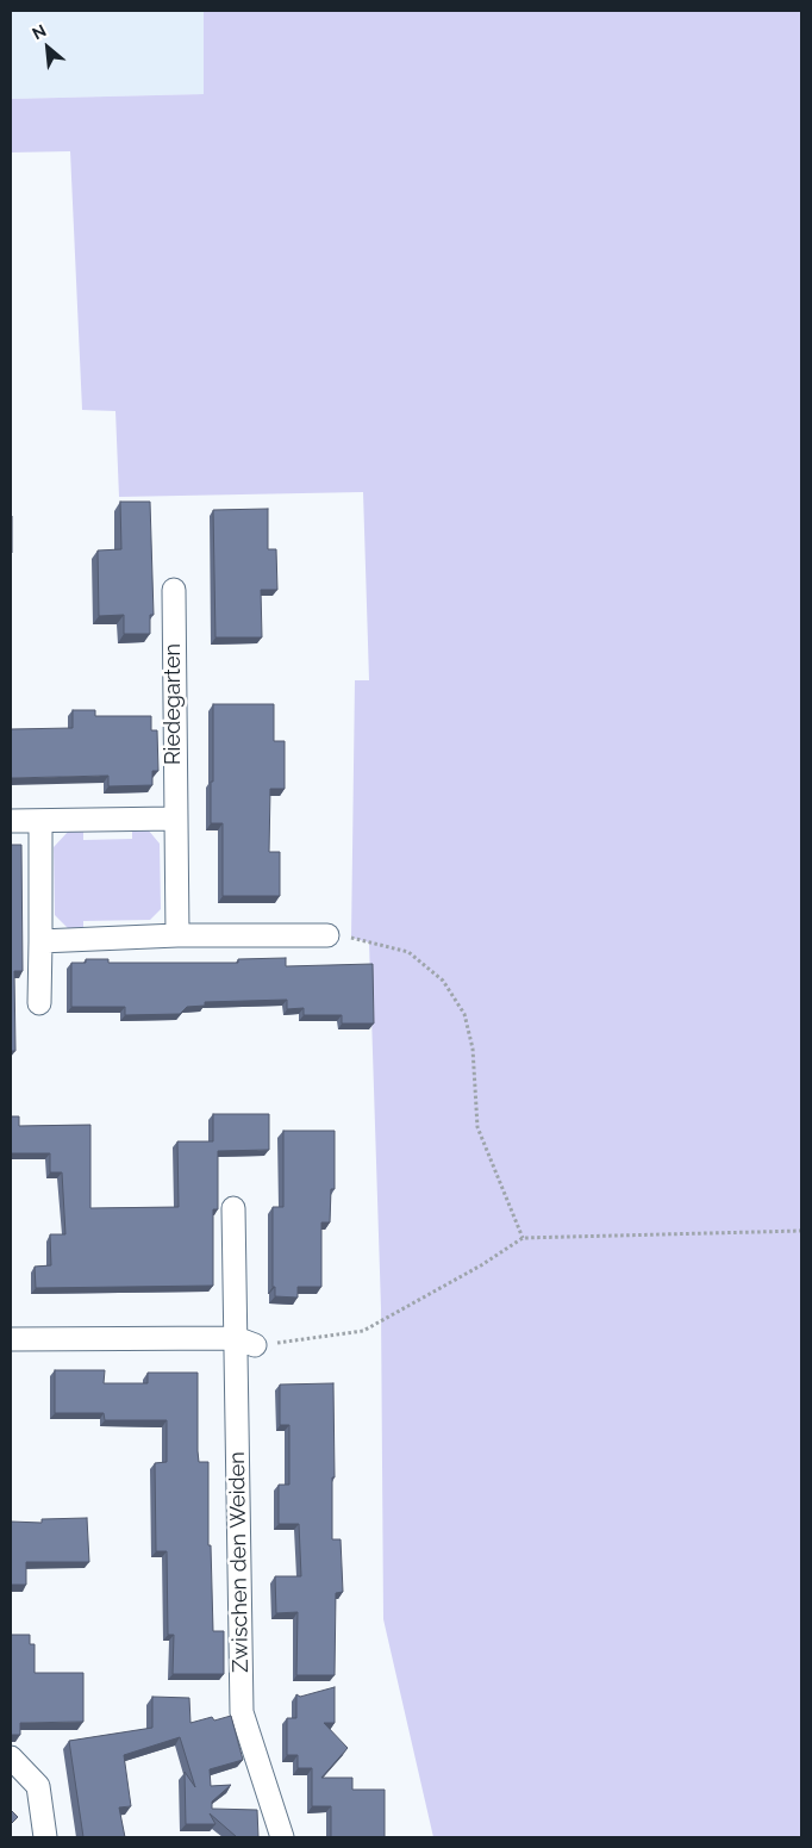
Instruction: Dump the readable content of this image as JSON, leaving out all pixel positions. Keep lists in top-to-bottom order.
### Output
{
  "streets": {
    "street": ["Riedegarten", "Zwischen den Weiden"]
  },
  "north": "top left"
}
